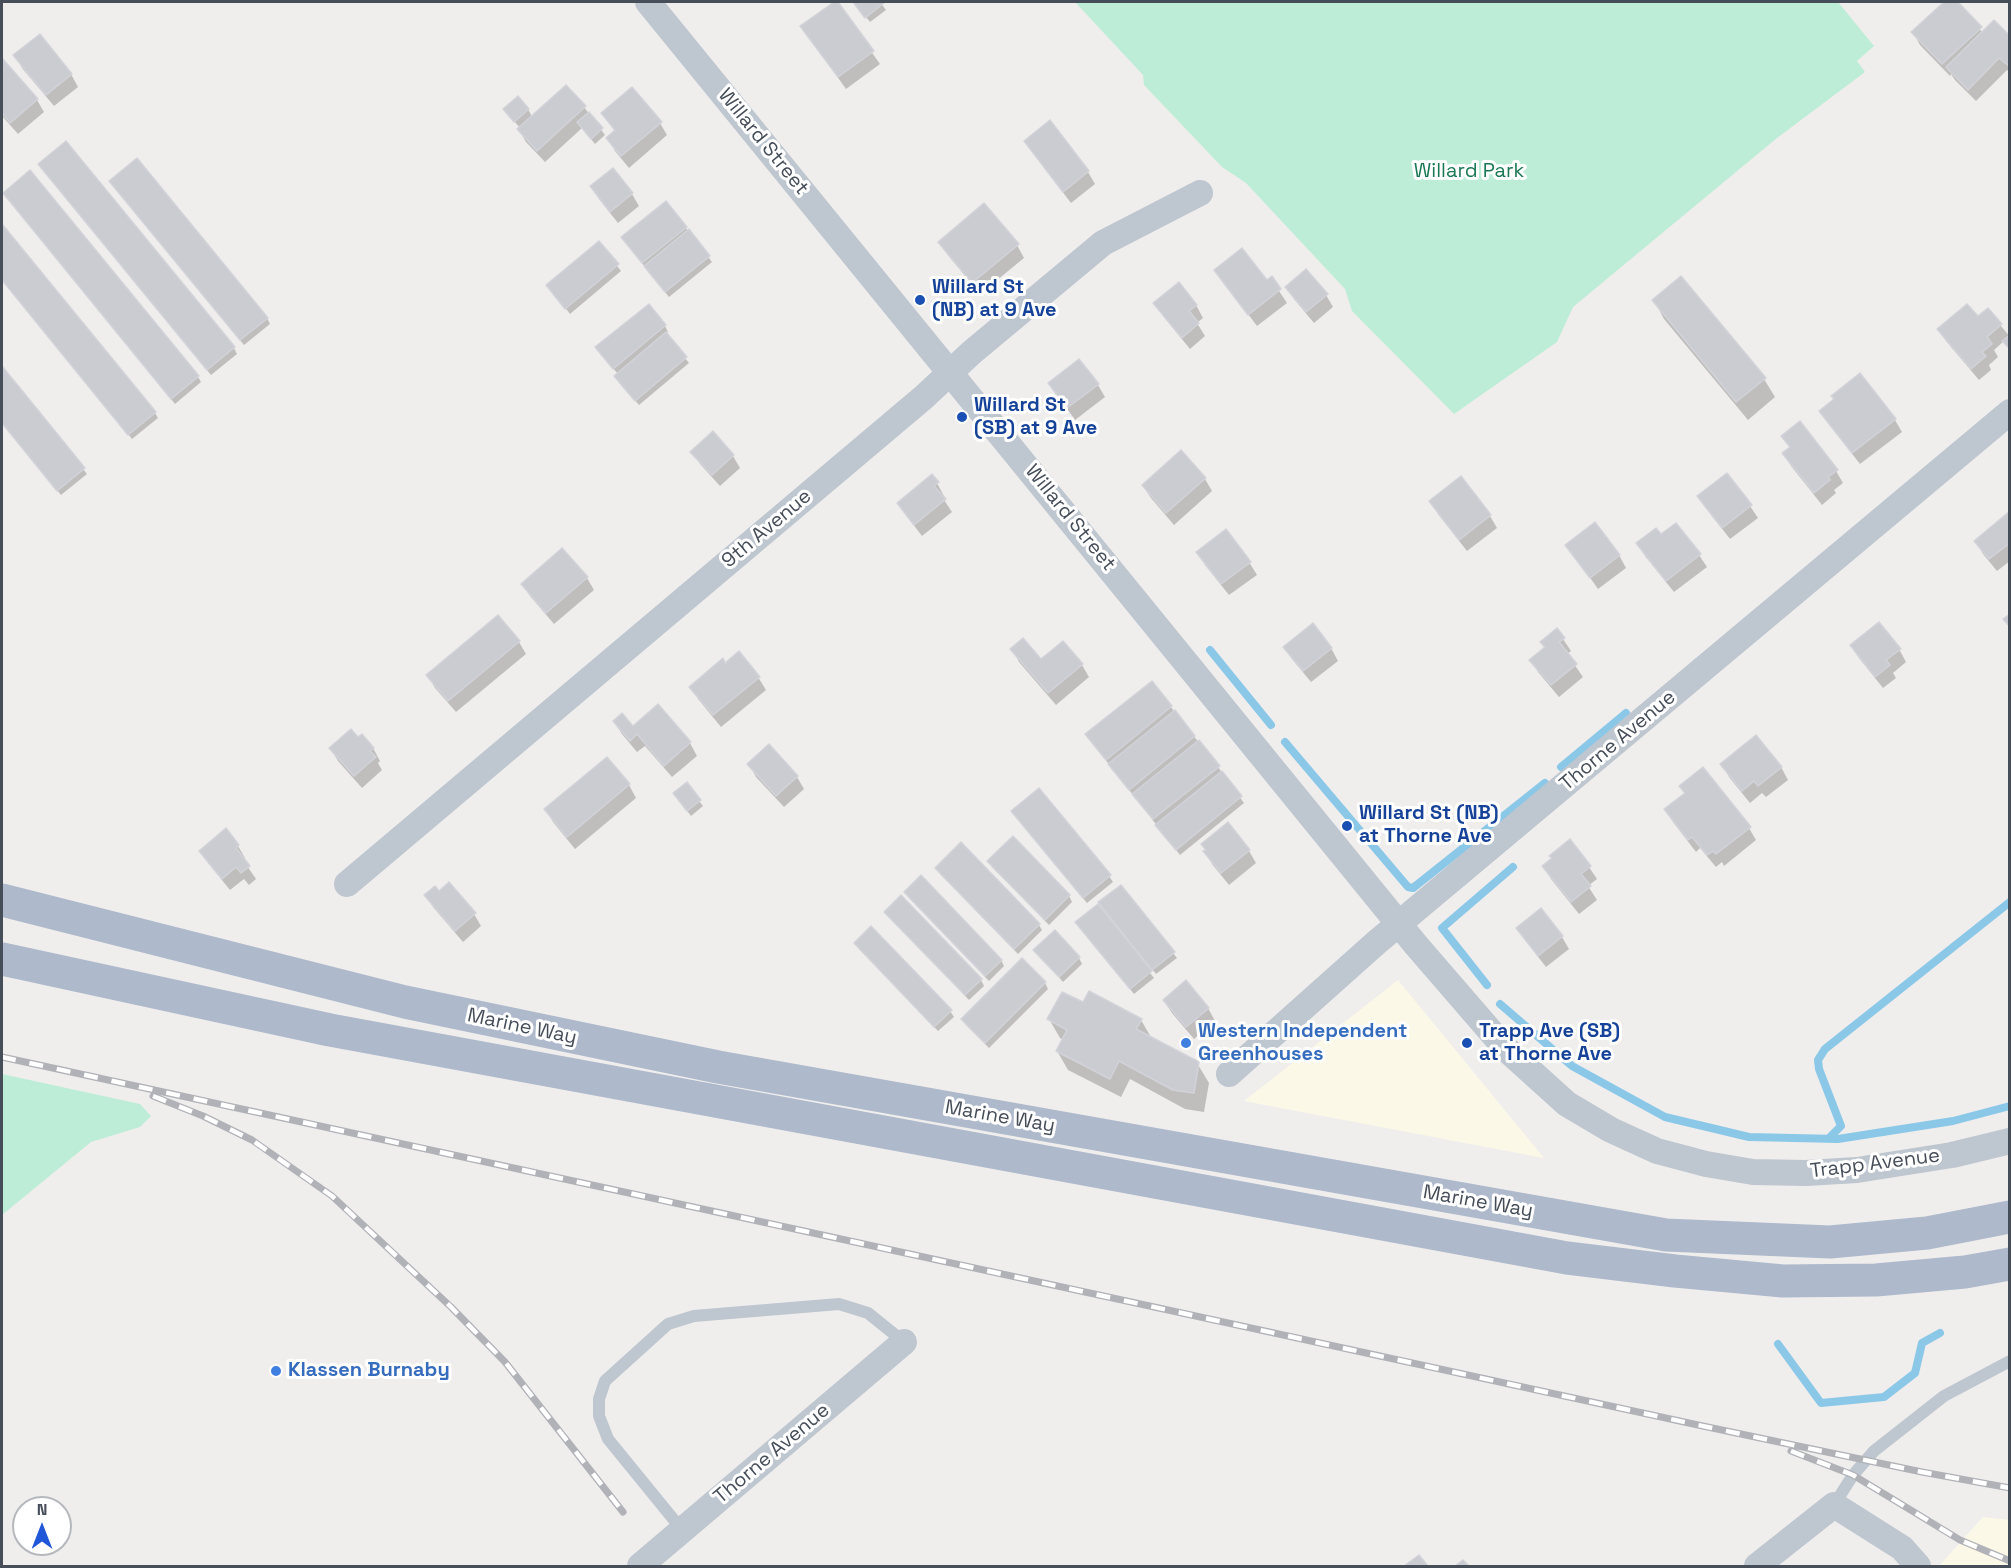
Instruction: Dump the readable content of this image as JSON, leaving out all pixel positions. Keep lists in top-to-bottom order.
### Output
{
  "streets": {
    "main road": ["Marine Way"],
    "street": [
      "Willard Street",
      "9th Avenue",
      "Thorne Avenue",
      "Trapp Avenue"
    ]
  },
  "crossings": [
    ["Willard Street", "9th Avenue"],
    ["Willard Street", "Thorne Avenue"],
    ["Willard Street", "Trapp Avenue"],
    ["Thorne Avenue", "Trapp Avenue"]
  ],
  "parks": ["Willard Park"],
  "places": [
    "Willard St (NB) at 9 Ave",
    "Willard St (SB) at 9 Ave",
    "Willard St (NB) at Thorne Ave",
    "Western Independent Greenhouses",
    "Trapp Ave (SB) at Thorne Ave",
    "Klassen Burnaby"
  ],
  "north": "top"
}
